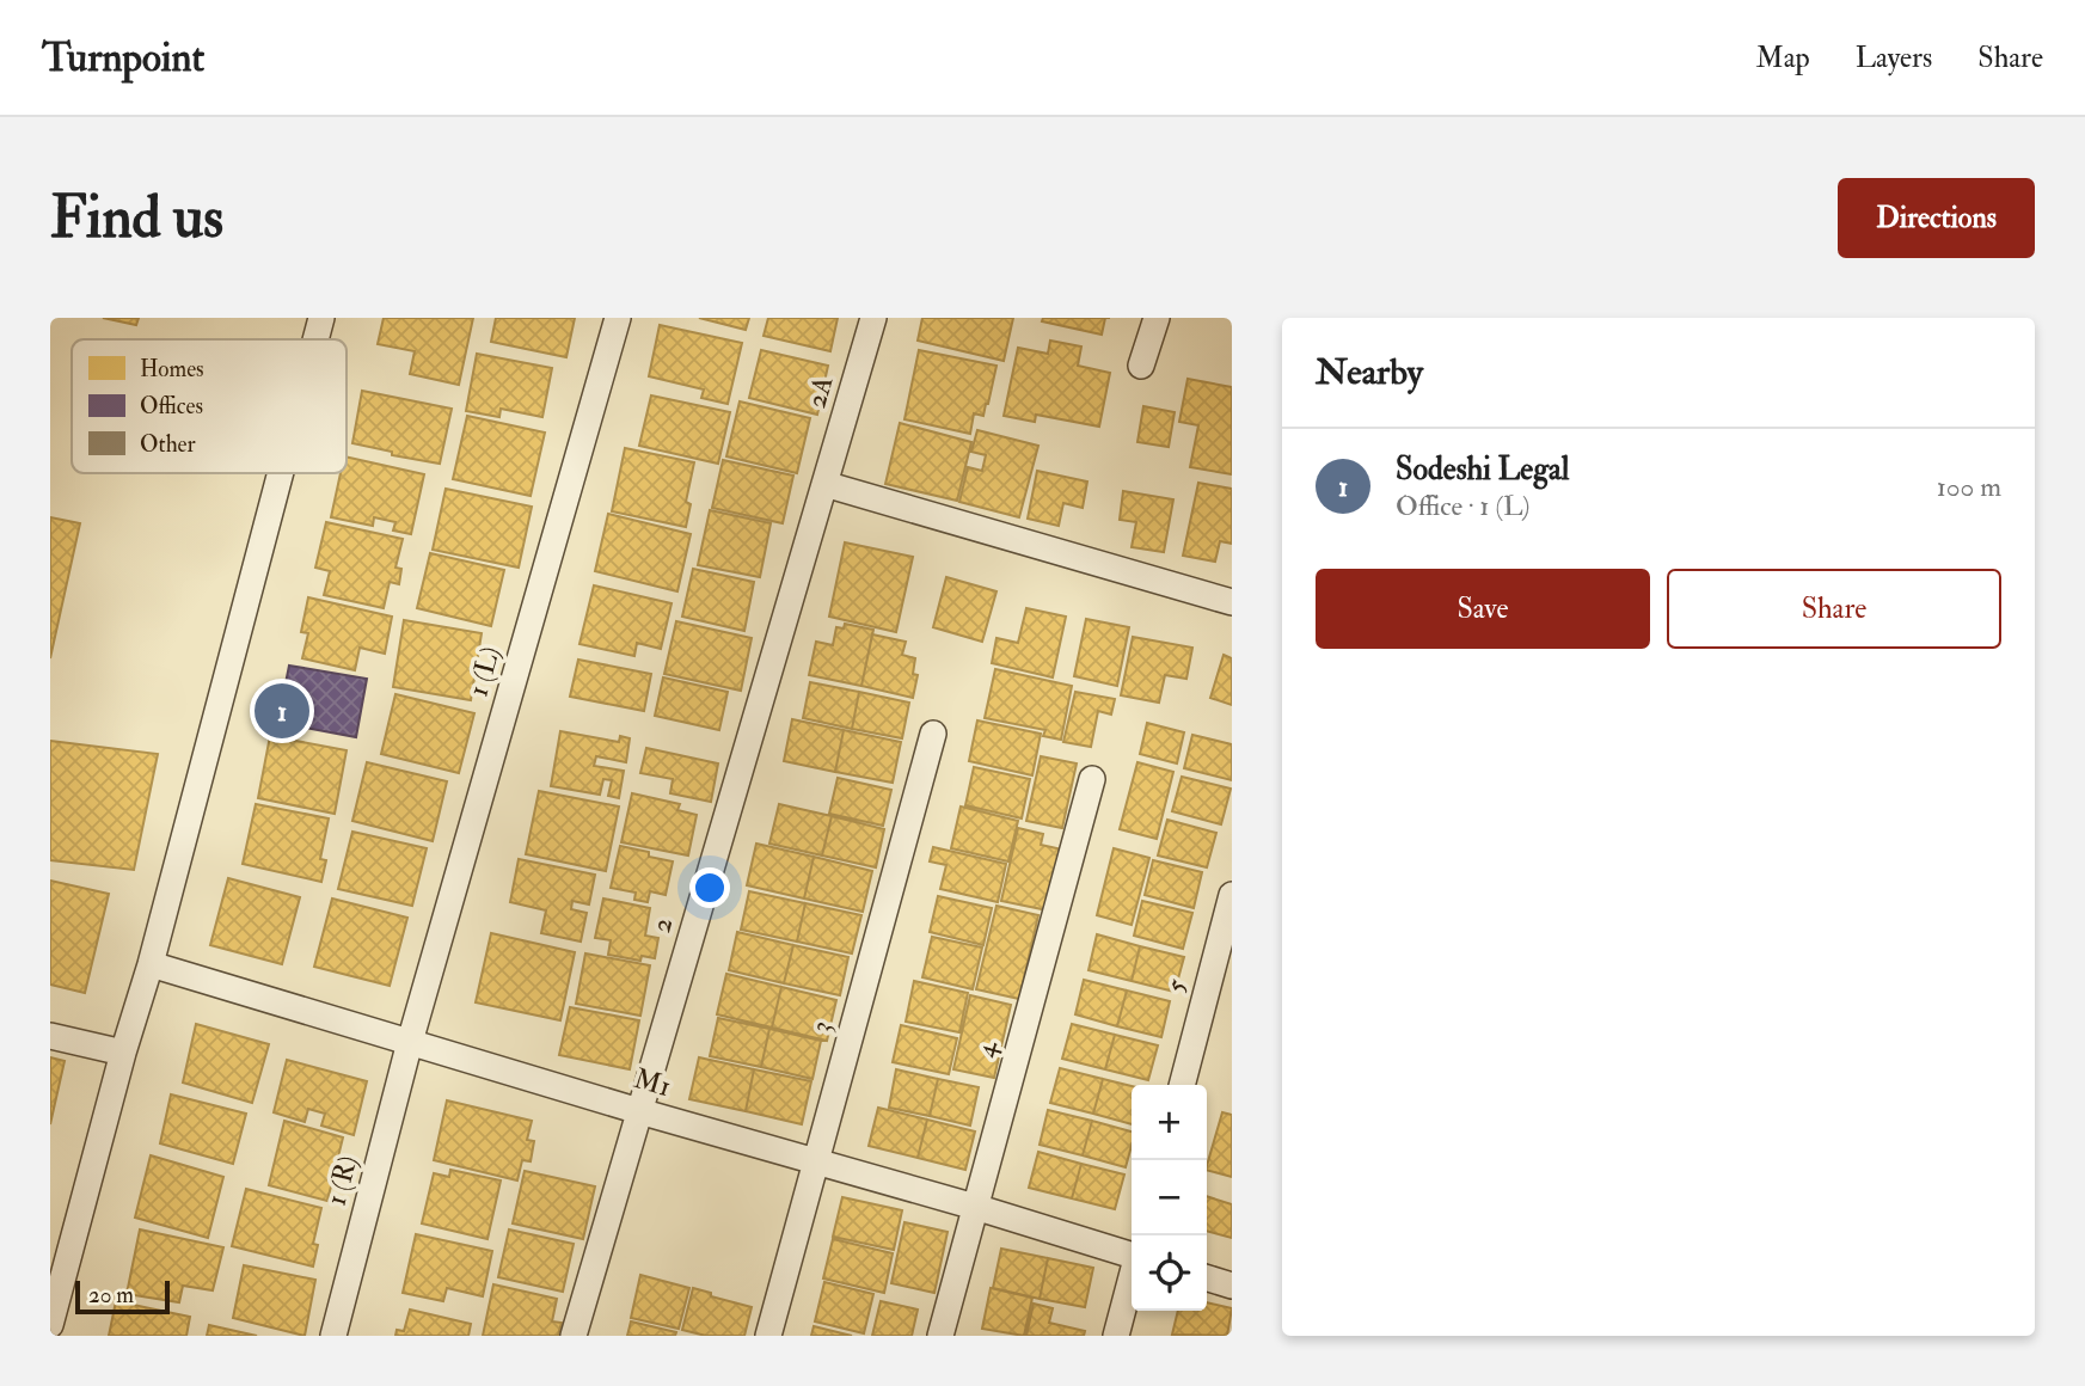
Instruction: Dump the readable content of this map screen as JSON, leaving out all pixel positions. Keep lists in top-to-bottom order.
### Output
{
  "streets": {
    "street": [
      "2A",
      "1 (L)",
      "2",
      "5",
      "3",
      "4",
      "M1",
      "1 (R)"
    ]
  },
  "crossings": [
    ["2A", "2"],
    ["1 (L)", "M1"],
    ["1 (L)", "1 (R)"],
    ["2", "M1"],
    ["3", "M1"],
    ["4", "M1"],
    ["M1", "1 (R)"]
  ],
  "legend": ["Homes", "Offices", "Other"],
  "scale_bar": "20 m",
  "page": {
    "header": "Turnpoint",
    "nav": ["Map", "Layers", "Share"],
    "buttons": [
      "Directions",
      ["Save", "Share"]
    ],
    "title": "Find us",
    "heading": "Nearby",
    "list": [
      {
        "mark": "1",
        "name": "Sodeshi Legal",
        "note": "Office · 1 (L)",
        "value": "100 m"
      }
    ],
    "pins": "1",
    "map_buttons": ["+", "−"],
    "scale": "20 m"
  }
}
